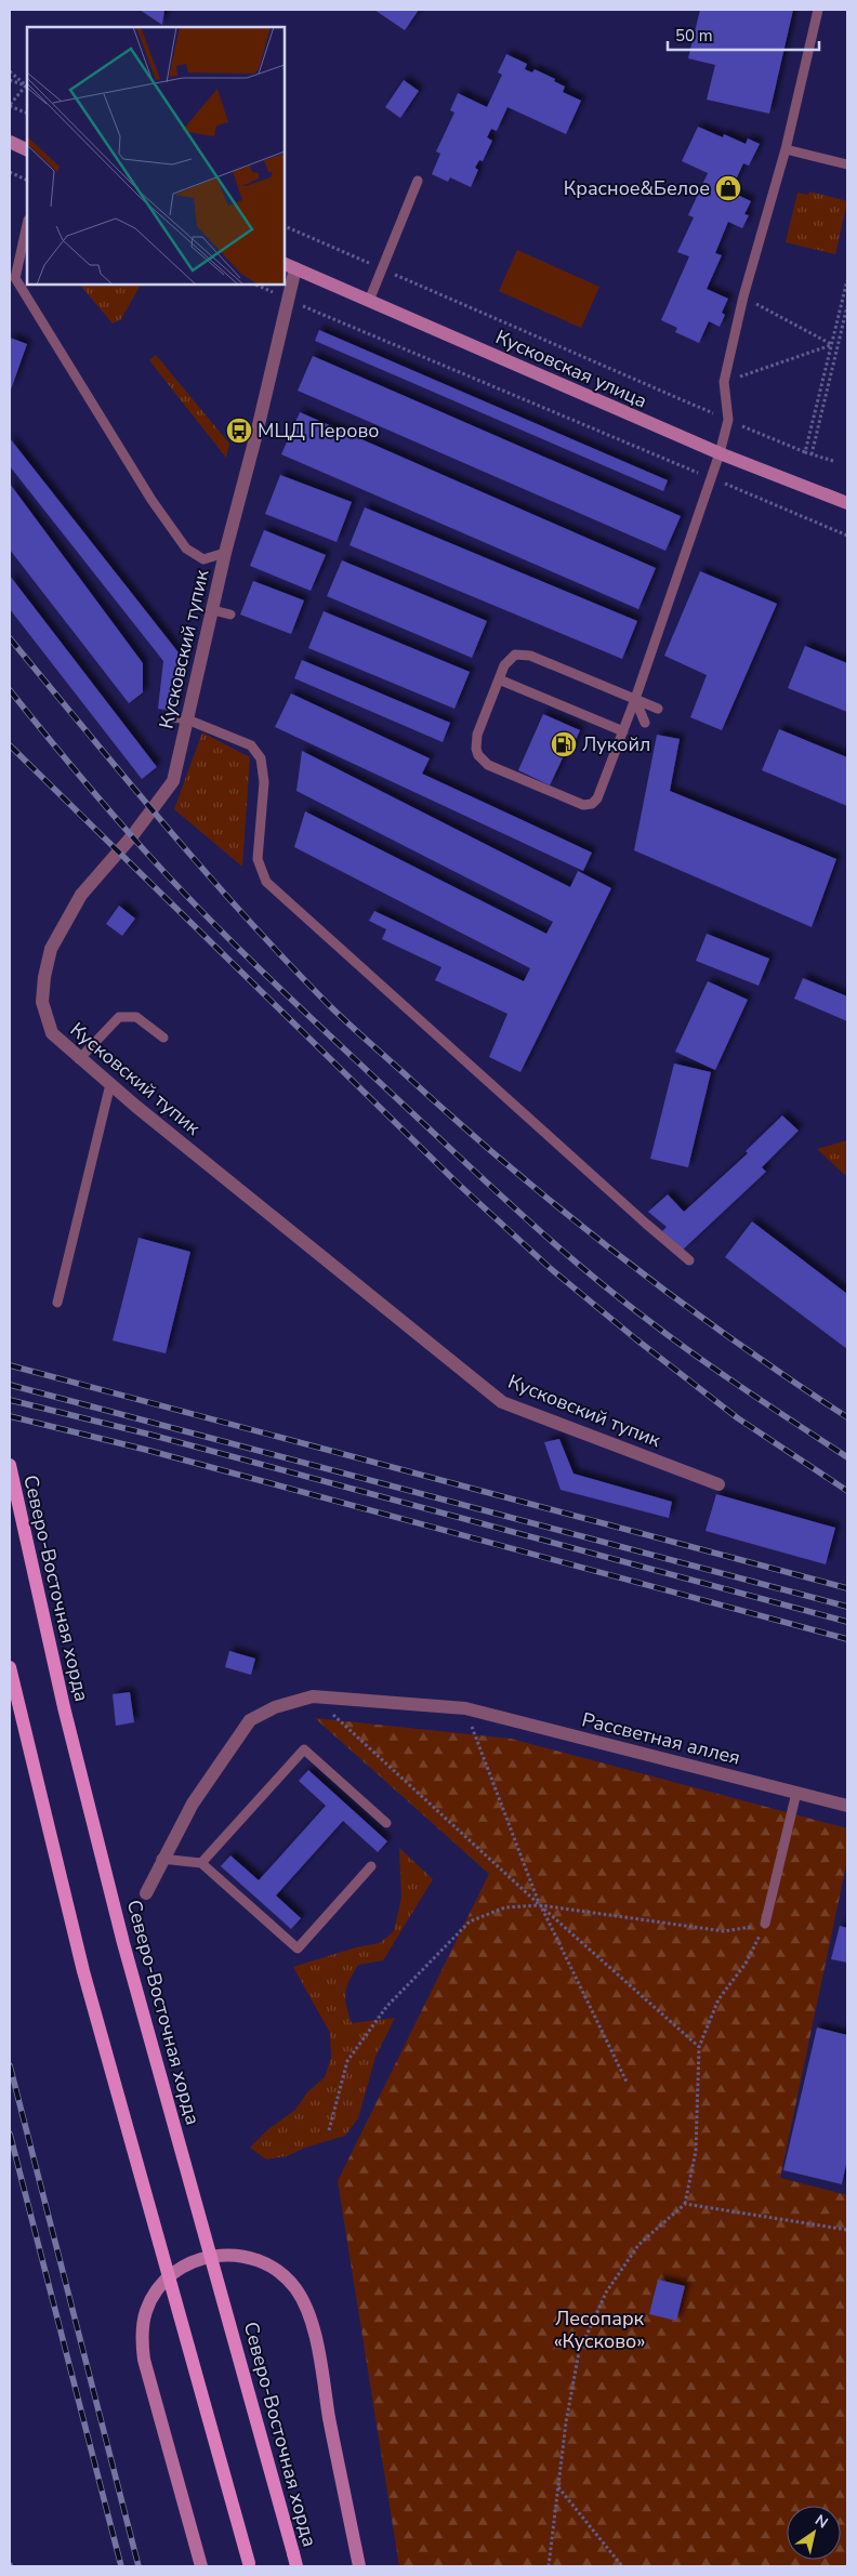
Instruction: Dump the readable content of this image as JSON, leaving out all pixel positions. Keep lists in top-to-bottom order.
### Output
{
  "streets": {
    "main road": ["Кусковская улица", "Северо-Восточная хорда"],
    "street": ["Кусковский тупик", "Рассветная аллея"]
  },
  "crossings": [
    ["Кусковская улица", "Кусковский тупик"]
  ],
  "parks": ["Лесопарк «Кусково»"],
  "places": {
    "shop": ["Красное&Белое"],
    "bus stop": ["МЦД Перово"],
    "fuel station": ["Лукойл"]
  },
  "scale_bar": "50 m",
  "north": "top right"
}
